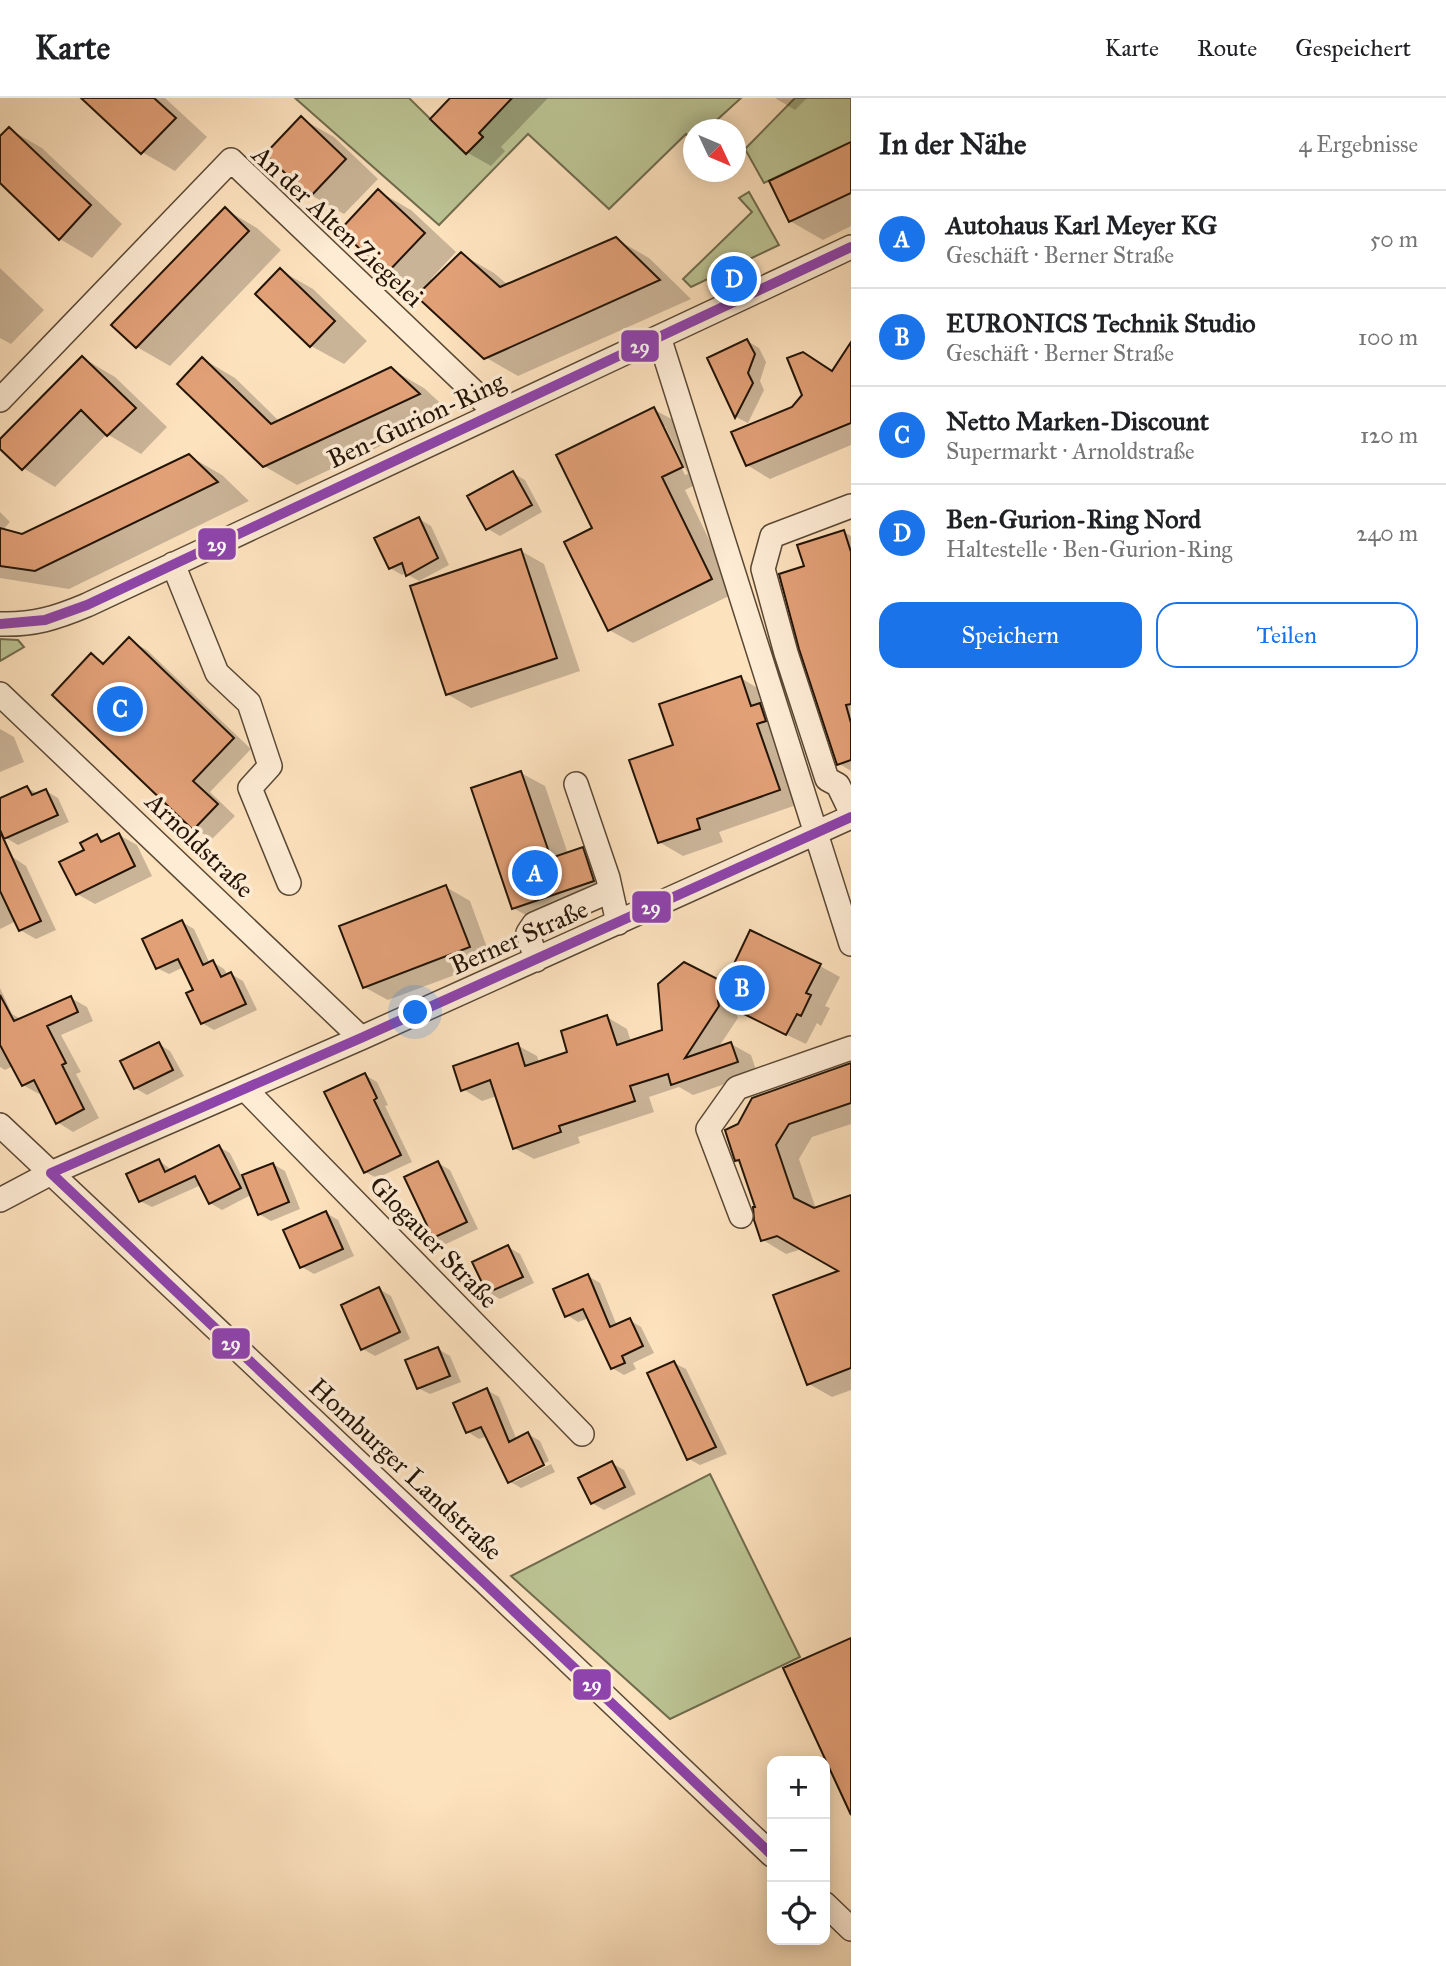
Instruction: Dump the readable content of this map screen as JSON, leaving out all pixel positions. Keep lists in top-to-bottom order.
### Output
{
  "streets": {
    "street": [
      "An der Alten Ziegelei",
      "Ben-Gurion-Ring",
      "Arnoldstraße",
      "Berner Straße",
      "Glogauer Straße",
      "Homburger Landstraße"
    ]
  },
  "crossings": [
    ["An der Alten Ziegelei", "Ben-Gurion-Ring"],
    ["Arnoldstraße", "Berner Straße"],
    ["Berner Straße", "Glogauer Straße"],
    ["Berner Straße", "Homburger Landstraße"]
  ],
  "lines": ["transit line 29"],
  "north": "bottom right",
  "page": {
    "header": "Karte",
    "nav": ["Karte", "Route", "Gespeichert"],
    "heading": ["In der Nähe", "4 Ergebnisse"],
    "list": [
      {
        "mark": "A",
        "name": "Autohaus Karl Meyer KG",
        "note": "Geschäft · Berner Straße",
        "value": "50 m"
      },
      {
        "mark": "B",
        "name": "EURONICS Technik Studio",
        "note": "Geschäft · Berner Straße",
        "value": "100 m"
      },
      {
        "mark": "C",
        "name": "Netto Marken-Discount",
        "note": "Supermarkt · Arnoldstraße",
        "value": "120 m"
      },
      {
        "mark": "D",
        "name": "Ben-Gurion-Ring Nord",
        "note": "Haltestelle · Ben-Gurion-Ring",
        "value": "240 m"
      }
    ],
    "pins": [
      "D",
      "C",
      "A",
      "B"
    ],
    "buttons": ["Speichern", "Teilen"],
    "map_buttons": ["+", "−"]
  }
}
